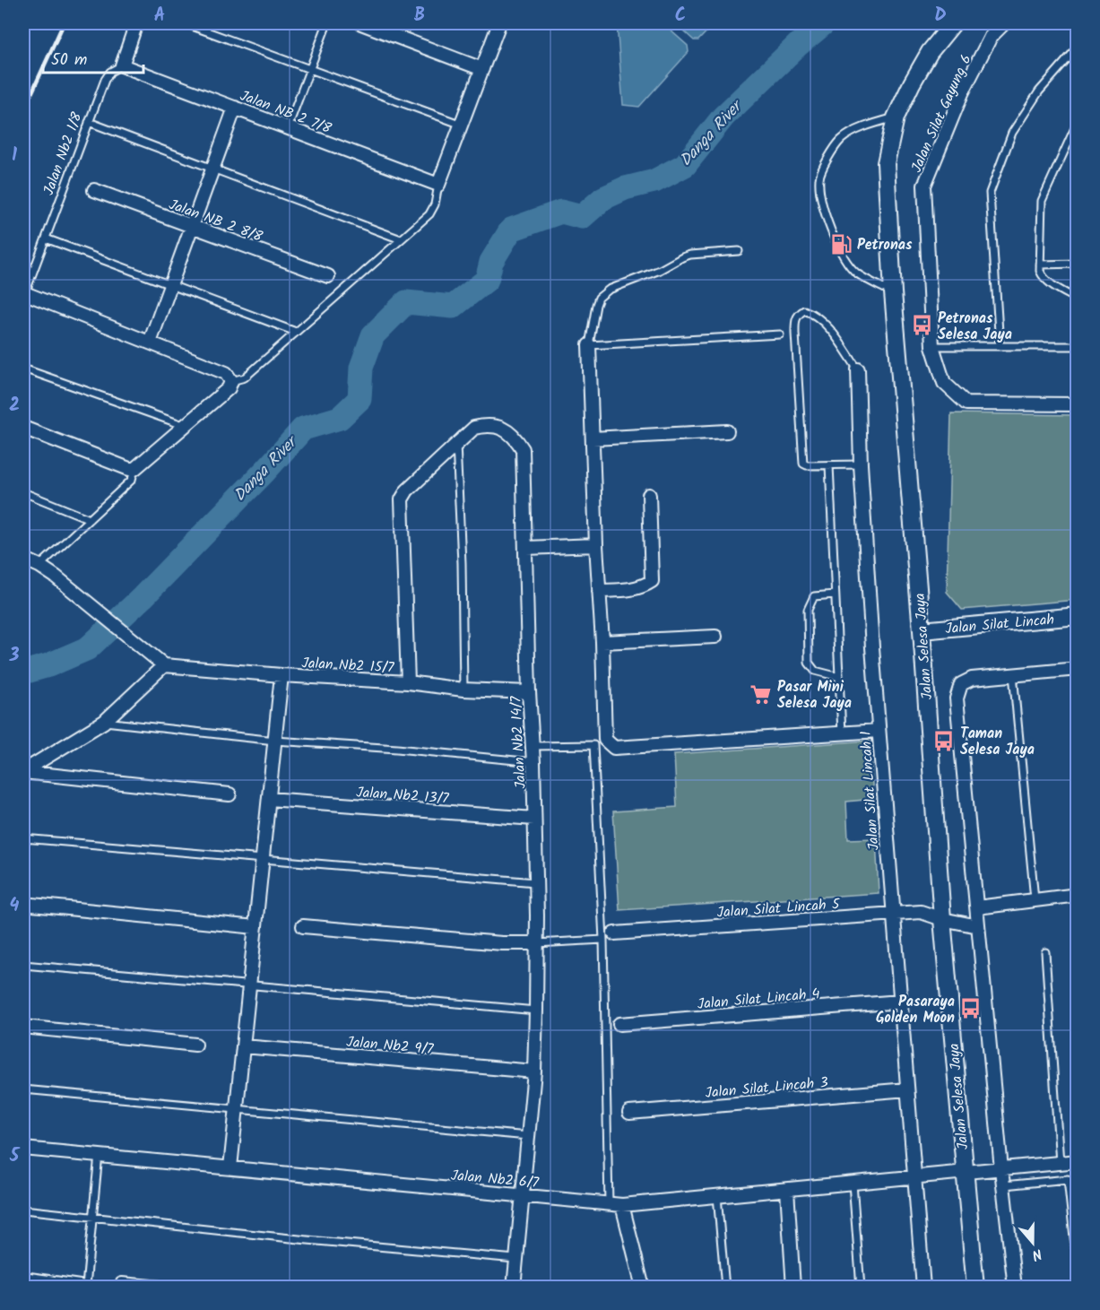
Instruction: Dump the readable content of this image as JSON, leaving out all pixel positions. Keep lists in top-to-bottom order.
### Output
{
  "streets": {
    "street": [
      "Jalan NB 2 7/8",
      "Jalan Silat Gayung 6",
      "Jalan Nb2 1/8",
      "Jalan NB 2 8/8",
      "Jalan Silat Lincah",
      "Jalan Selesa Jaya",
      "Jalan Nb2 15/7",
      "Jalan Nb2 14/7",
      "Jalan Silat Lincah 1",
      "Jalan Nb2 13/7",
      "Jalan Silat Lincah 5",
      "Jalan Silat Lincah 4",
      "Jalan Nb2 9/7",
      "Jalan Silat Lincah 3",
      "Jalan Nb2 6/7"
    ]
  },
  "crossings": [
    ["Jalan NB 2 7/8", "Jalan Nb2 1/8"],
    ["Jalan Silat Lincah", "Jalan Selesa Jaya"],
    ["Jalan Selesa Jaya", "Jalan Silat Lincah 5"],
    ["Jalan Selesa Jaya", "Jalan Nb2 6/7"],
    ["Jalan Nb2 15/7", "Jalan Nb2 14/7"],
    ["Jalan Nb2 14/7", "Jalan Nb2 13/7"],
    ["Jalan Nb2 14/7", "Jalan Nb2 9/7"],
    ["Jalan Nb2 14/7", "Jalan Nb2 6/7"],
    ["Jalan Silat Lincah 1", "Jalan Silat Lincah 5"],
    ["Jalan Silat Lincah 1", "Jalan Silat Lincah 4"],
    ["Jalan Silat Lincah 1", "Jalan Silat Lincah 3"],
    ["Jalan Silat Lincah 1", "Jalan Nb2 6/7"]
  ],
  "water": ["Danga River"],
  "places": {
    "fuel station": ["Petronas"],
    "bus stop": ["Petronas Selesa Jaya", "Taman Selesa Jaya", "Pasaraya Golden Moon"],
    "supermarket": ["Pasar Mini Selesa Jaya"]
  },
  "scale_bar": "50 m",
  "north": "bottom",
  "grid": {
    "columns": [
      "A",
      "B",
      "C",
      "D"
    ],
    "rows": [
      "1",
      "2",
      "3",
      "4",
      "5"
    ]
  }
}
